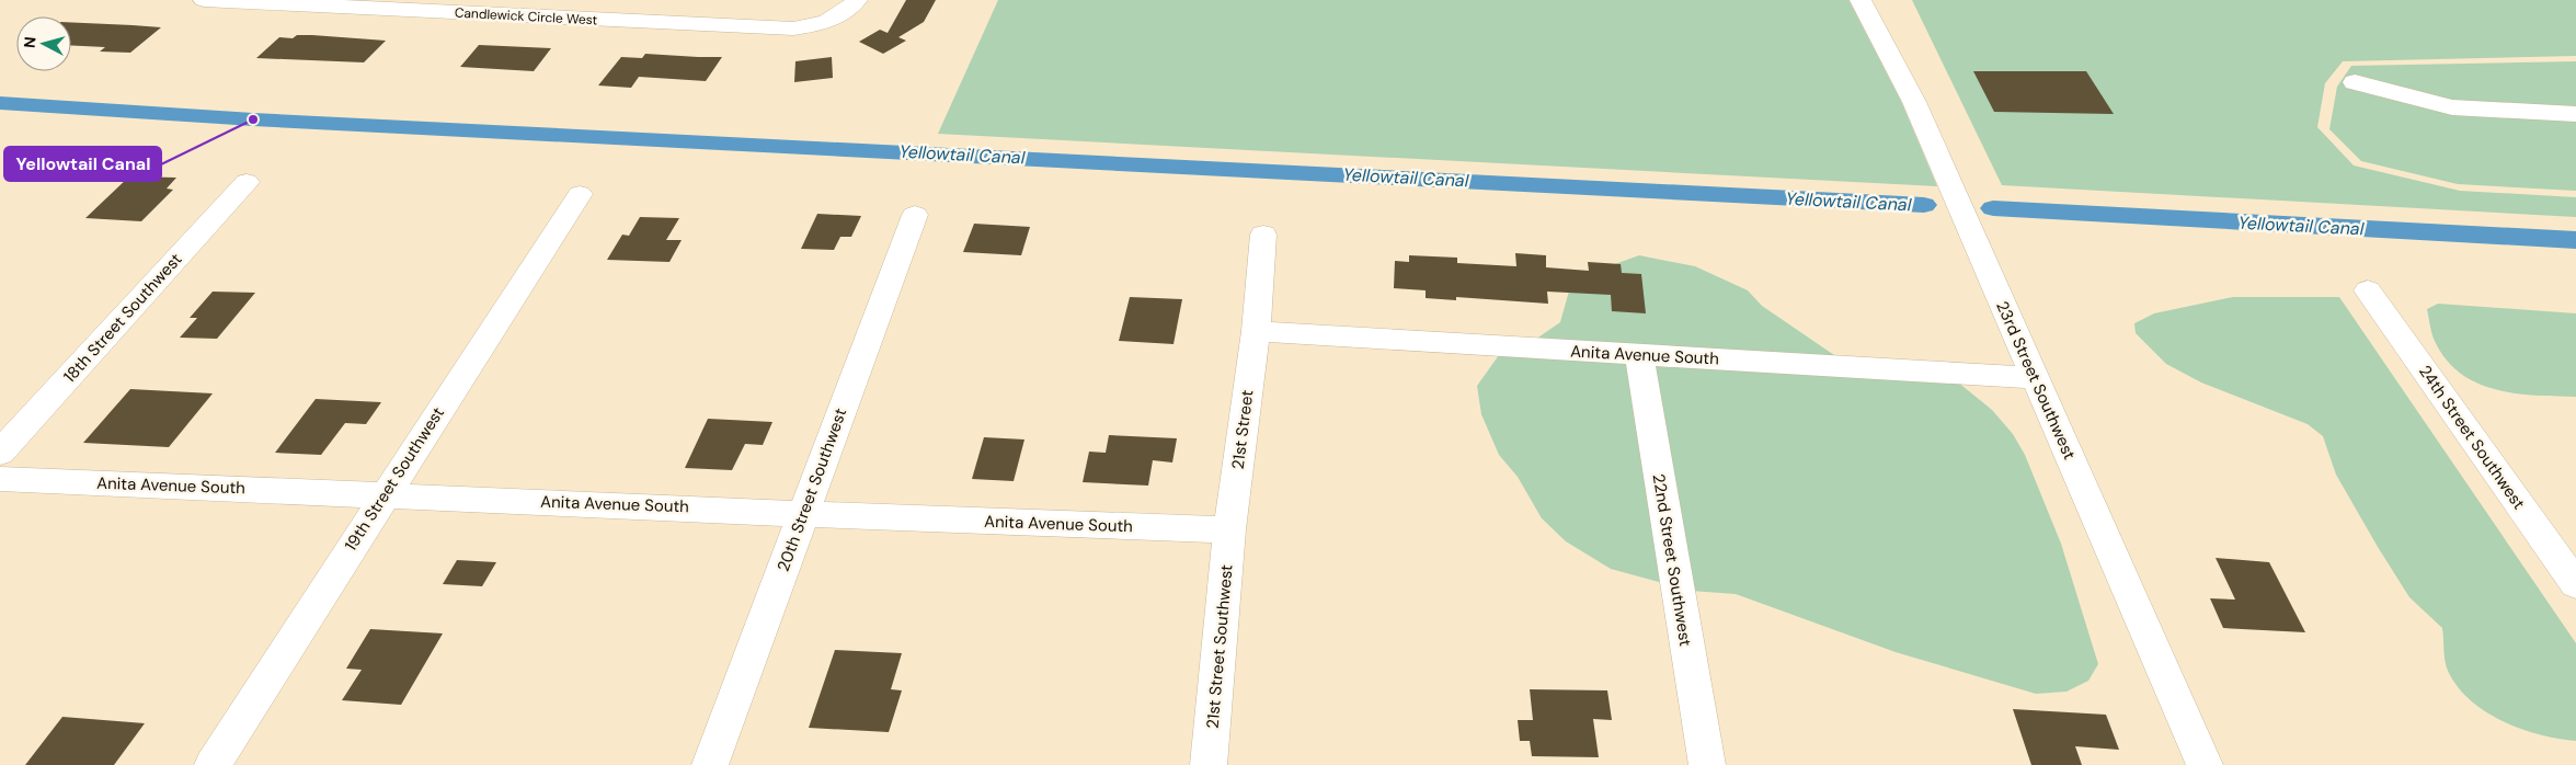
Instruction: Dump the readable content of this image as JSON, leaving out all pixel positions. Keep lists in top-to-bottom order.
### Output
{
  "streets": {
    "street": [
      "Candlewick Circle West",
      "18th Street Southwest",
      "Anita Avenue South",
      "23rd Street Southwest",
      "21st Street",
      "24th Street Southwest",
      "19th Street Southwest",
      "20th Street Southwest",
      "22nd Street Southwest",
      "21st Street Southwest"
    ]
  },
  "crossings": [
    ["Anita Avenue South", "23rd Street Southwest"],
    ["Anita Avenue South", "21st Street"],
    ["Anita Avenue South", "19th Street Southwest"],
    ["Anita Avenue South", "20th Street Southwest"],
    ["Anita Avenue South", "22nd Street Southwest"],
    ["Anita Avenue South", "21st Street Southwest"],
    ["21st Street", "21st Street Southwest"]
  ],
  "water": ["Yellowtail Canal"],
  "places": ["Yellowtail Canal"],
  "north": "left"
}
